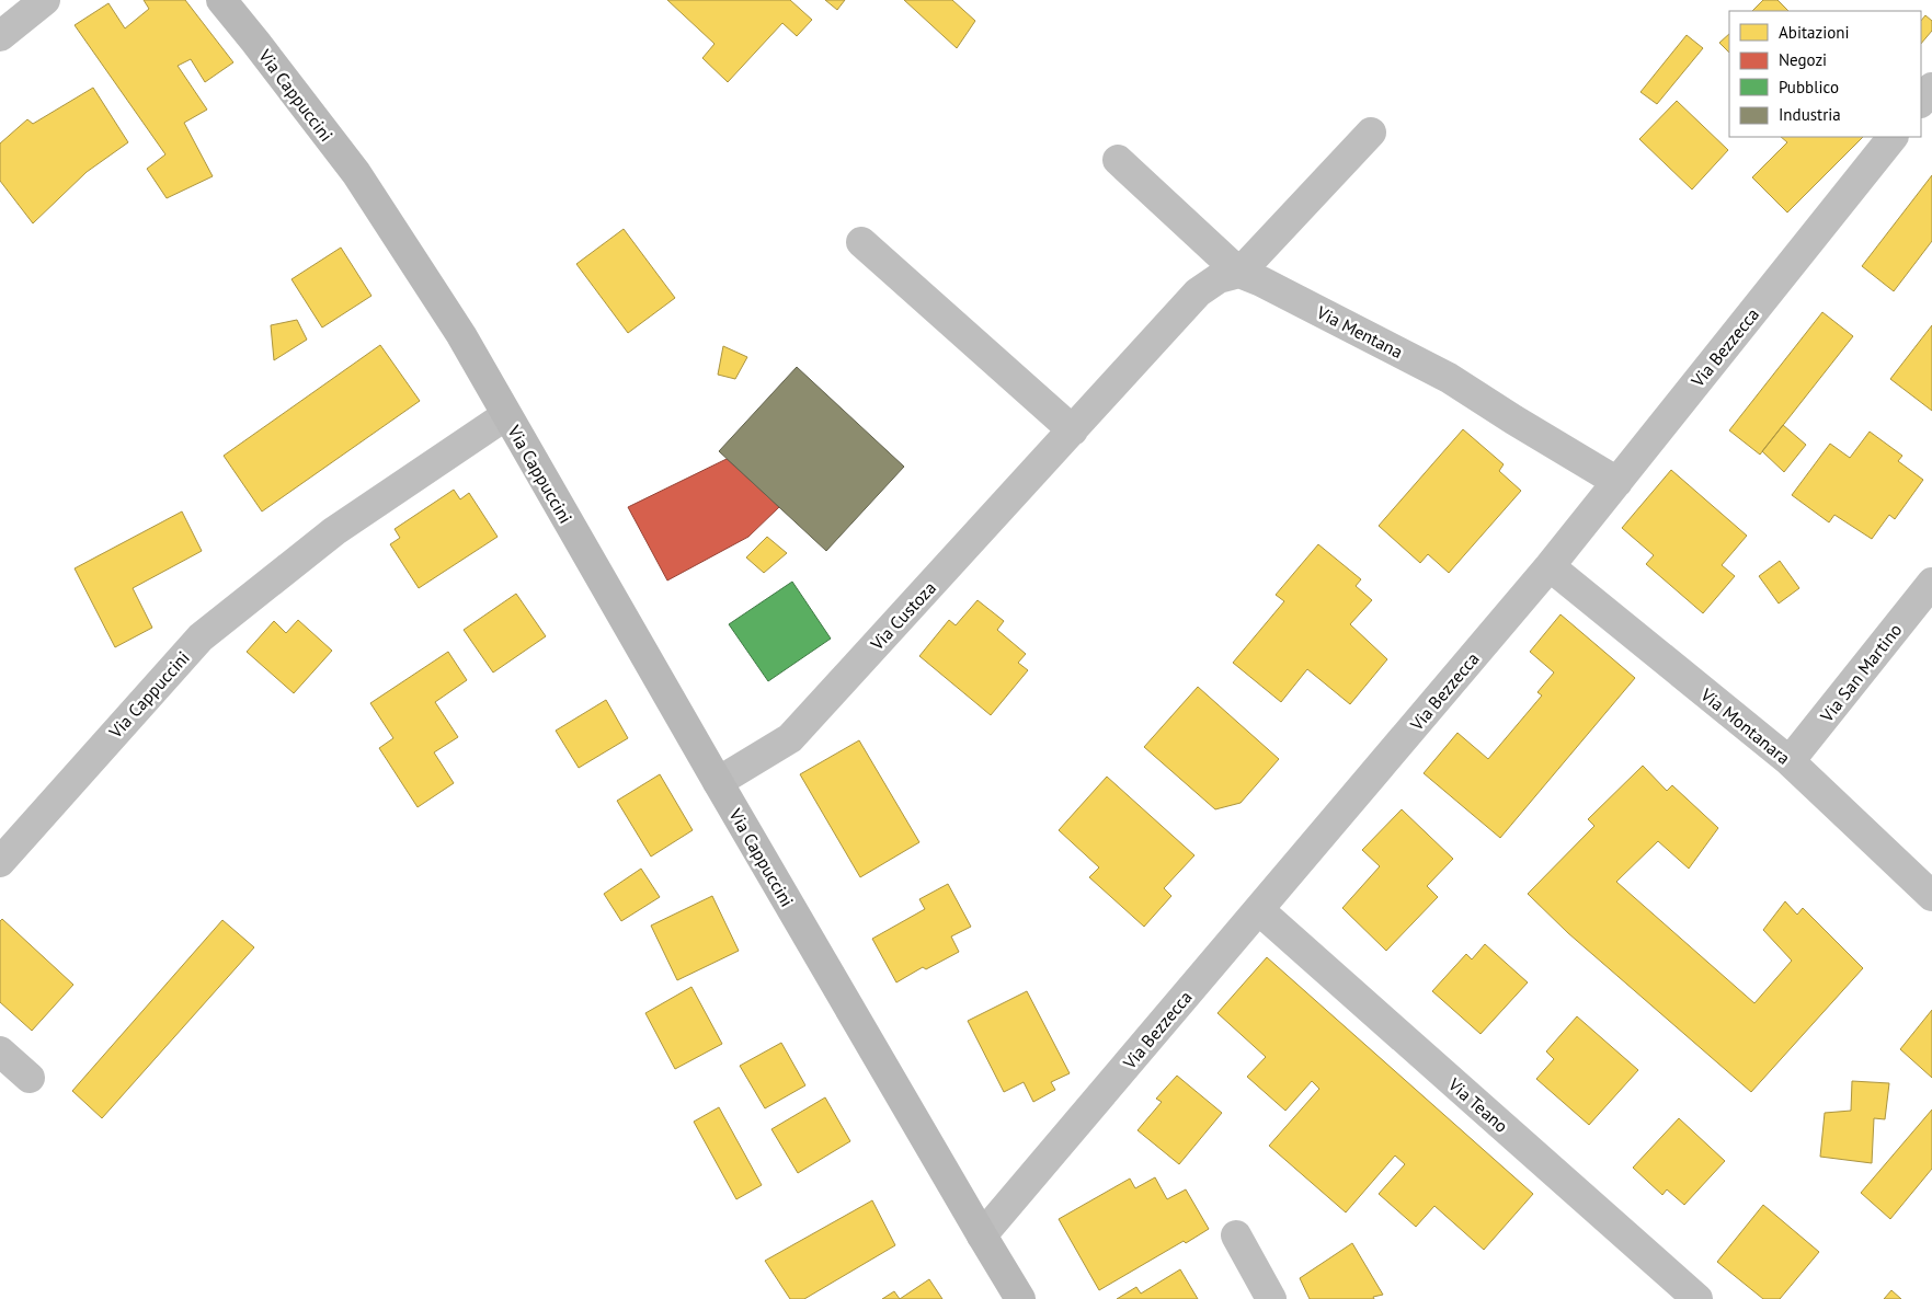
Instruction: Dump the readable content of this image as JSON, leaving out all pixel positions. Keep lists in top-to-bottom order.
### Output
{
  "streets": {
    "main road": ["Via Cappuccini"],
    "street": [
      "Via Mentana",
      "Via Bezzecca",
      "Via Custoza",
      "Via San Martino",
      "Via Montanara",
      "Via Teano"
    ]
  },
  "crossings": [
    ["Via Cappuccini", "Via Bezzecca"],
    ["Via Cappuccini", "Via Custoza"],
    ["Via Mentana", "Via Bezzecca"],
    ["Via Mentana", "Via Custoza"],
    ["Via Bezzecca", "Via Montanara"],
    ["Via Bezzecca", "Via Teano"],
    ["Via San Martino", "Via Montanara"]
  ],
  "legend": [
    "Abitazioni",
    "Negozi",
    "Pubblico",
    "Industria"
  ]
}
